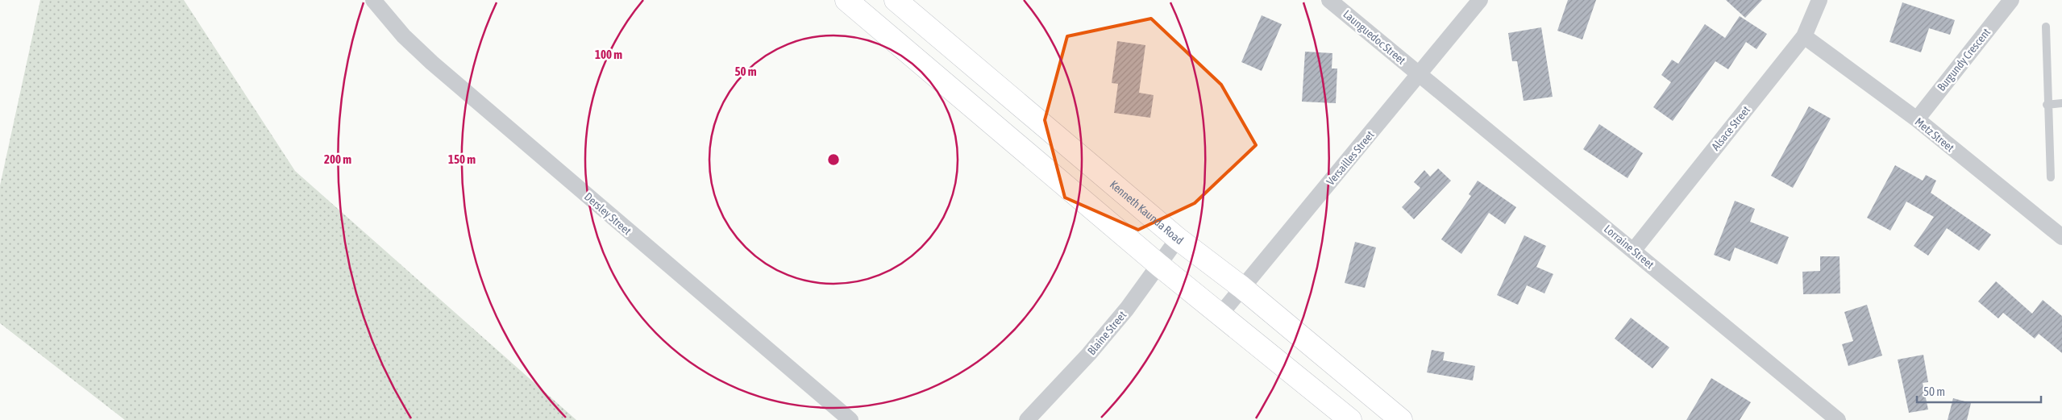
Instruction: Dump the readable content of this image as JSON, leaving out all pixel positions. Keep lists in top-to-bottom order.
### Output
{
  "streets": {
    "main road": ["Kenneth Kaunda Road"],
    "street": [
      "Launguedoc Street",
      "Burgundy Crescent",
      "Alsace Street",
      "Metz Street",
      "Versailles Street",
      "Dersley Street",
      "Lorraine Street",
      "Blaine Street"
    ]
  },
  "crossings": [
    ["Launguedoc Street", "Versailles Street"],
    ["Launguedoc Street", "Lorraine Street"],
    ["Burgundy Crescent", "Metz Street"],
    ["Alsace Street", "Metz Street"],
    ["Alsace Street", "Lorraine Street"],
    ["Versailles Street", "Kenneth Kaunda Road"],
    ["Versailles Street", "Lorraine Street"],
    ["Kenneth Kaunda Road", "Blaine Street"]
  ],
  "scale_bar": "50 m",
  "rings": [
    "100 m",
    "50 m",
    "200 m",
    "150 m"
  ]
}
